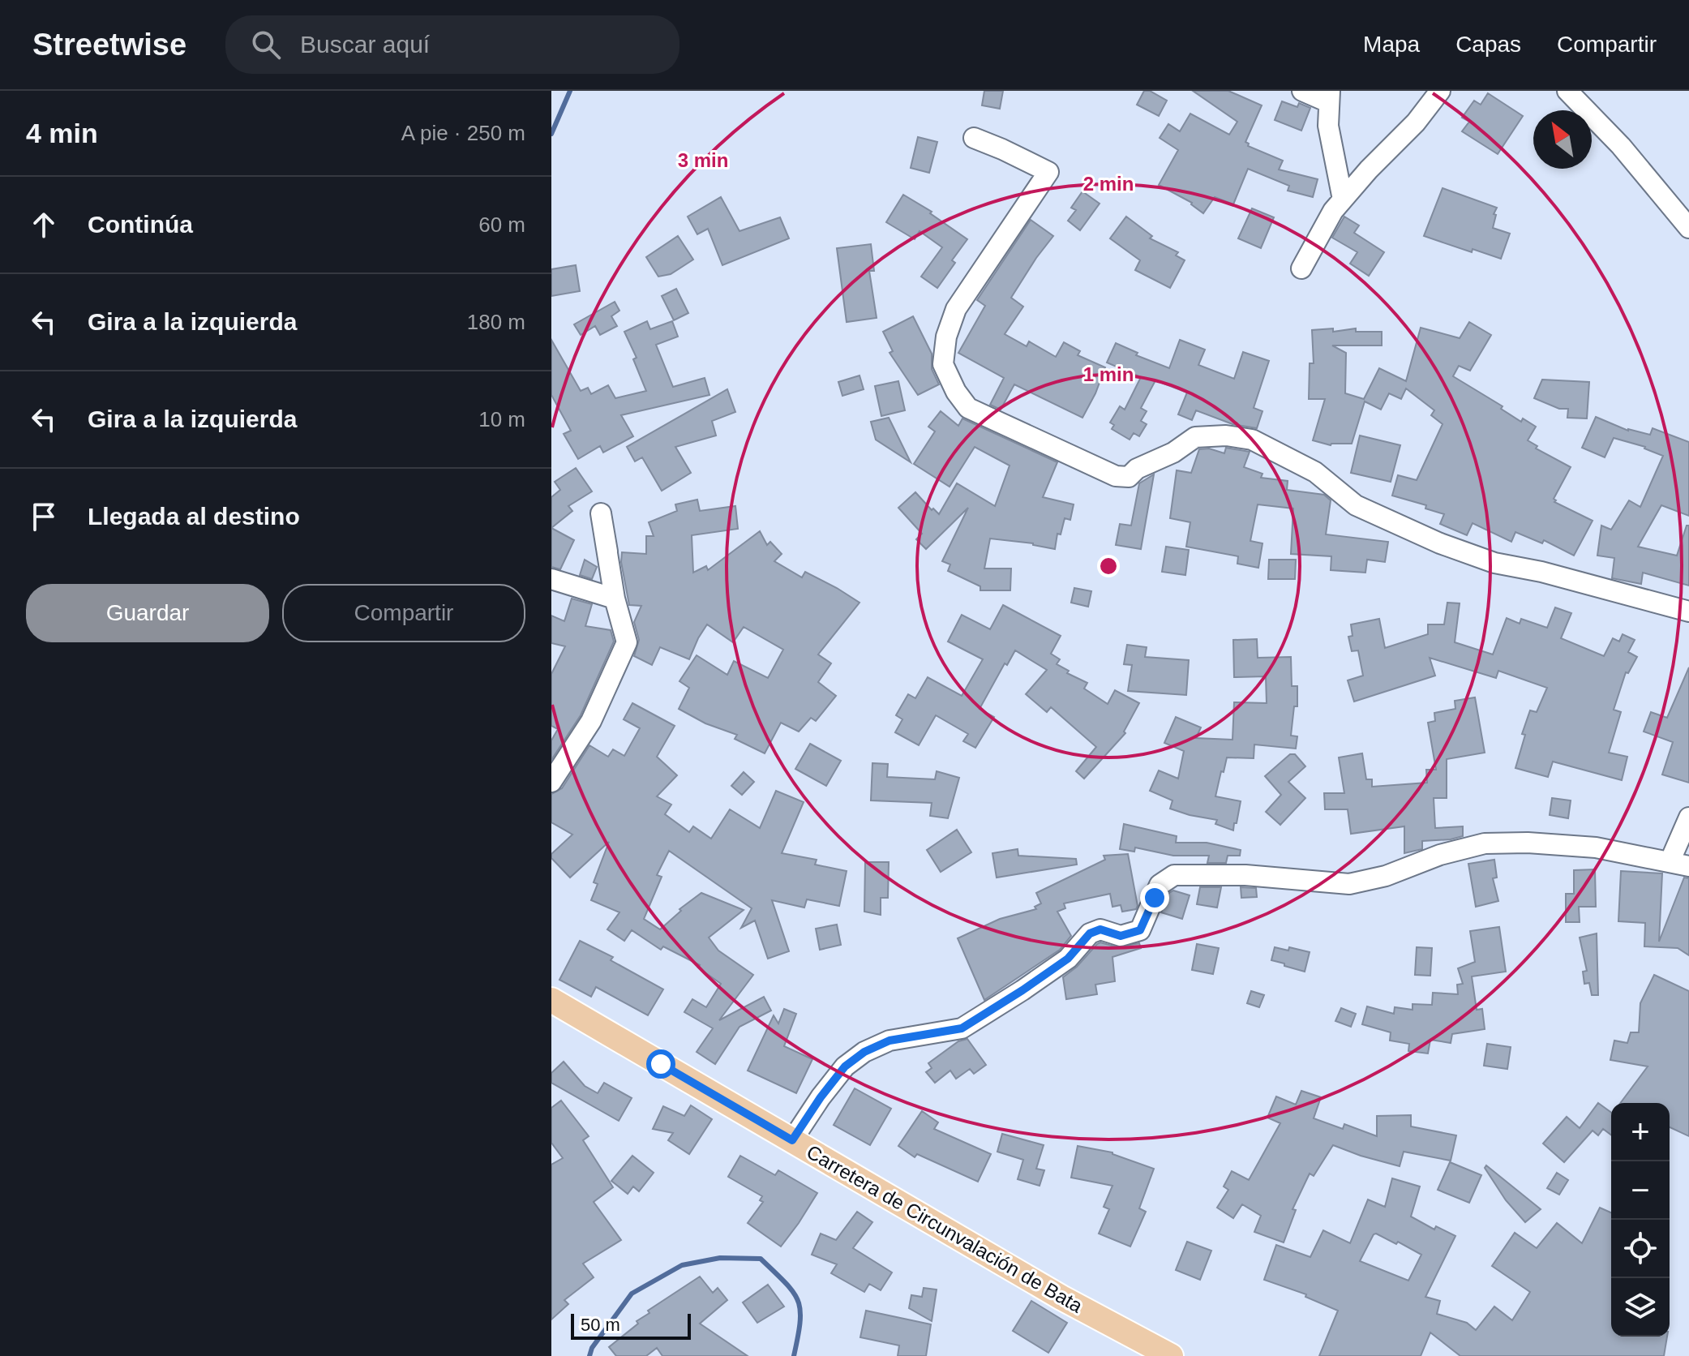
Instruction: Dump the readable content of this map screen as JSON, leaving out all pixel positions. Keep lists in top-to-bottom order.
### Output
{
  "streets": {
    "main road": ["Carretera de Circunvalación de Bata"]
  },
  "scale_bar": "50 m",
  "north": "top left",
  "page": {
    "header": "Streetwise",
    "search": "Buscar aquí",
    "nav": ["Mapa", "Capas", "Compartir"],
    "heading": ["4 min", "A pie · 250 m"],
    "list": [
      ["Continúa", "60 m"],
      ["Gira a la izquierda", "180 m"],
      ["Gira a la izquierda", "10 m"],
      "Llegada al destino"
    ],
    "buttons": ["Guardar", "Compartir"],
    "map_buttons": ["+", "−"],
    "scale": "50 m"
  },
  "rings": ["3 min", "2 min", "1 min"]
}
